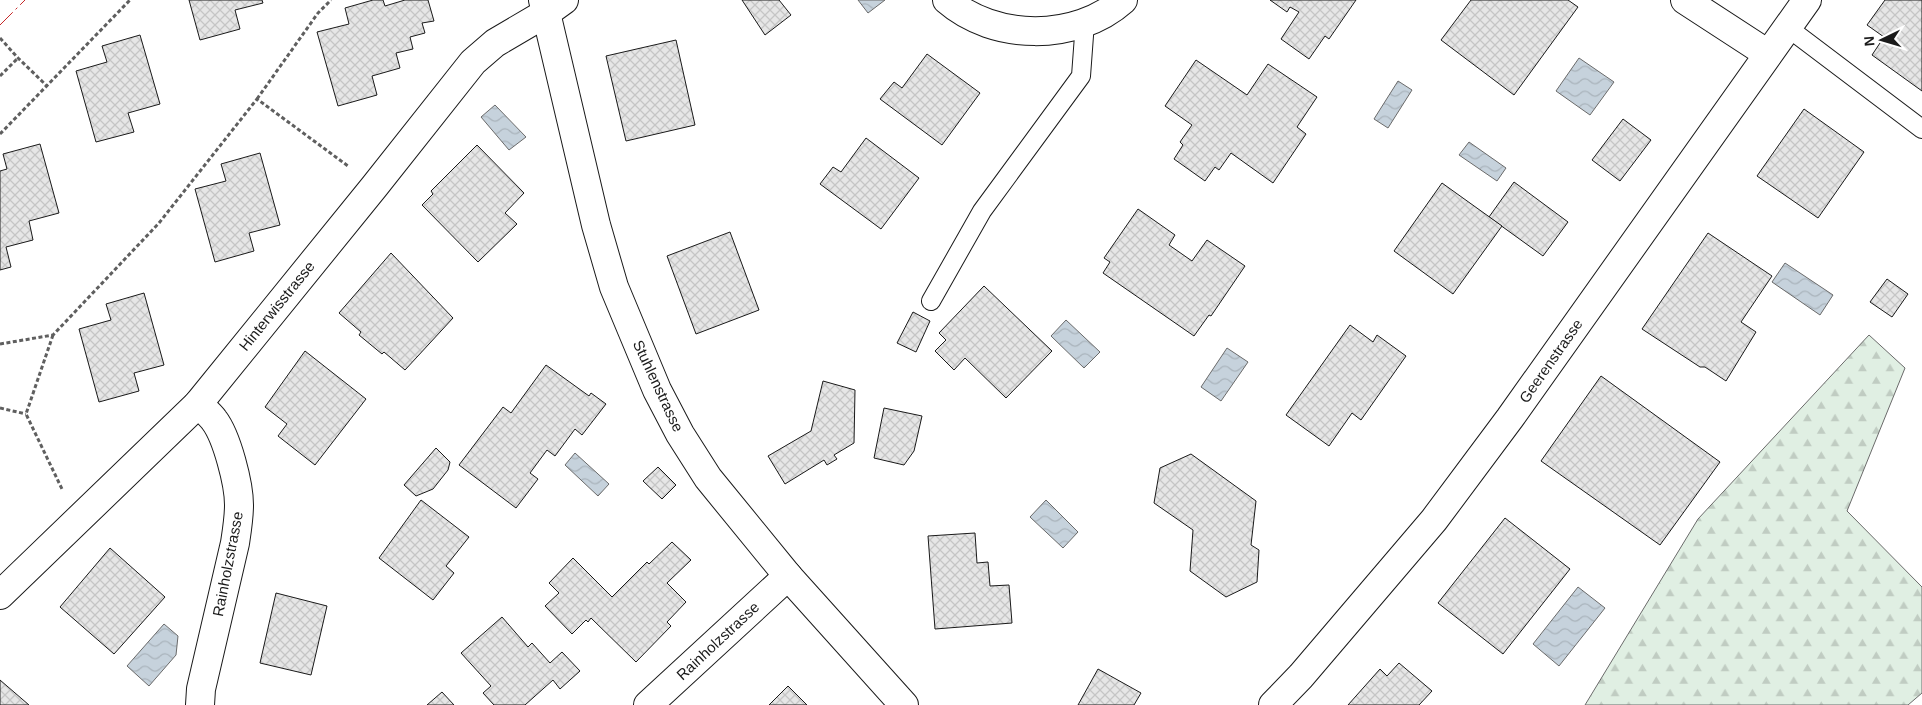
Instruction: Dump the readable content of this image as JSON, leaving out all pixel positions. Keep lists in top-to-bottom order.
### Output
{
  "streets": {
    "street": [
      "Hinterwisstrasse",
      "Geerenstrasse",
      "Stuhlenstrasse",
      "Rainholzstrasse"
    ]
  },
  "crossings": [
    ["Hinterwisstrasse", "Stuhlenstrasse"],
    ["Hinterwisstrasse", "Rainholzstrasse"],
    ["Stuhlenstrasse", "Rainholzstrasse"]
  ],
  "north": "left"
}
